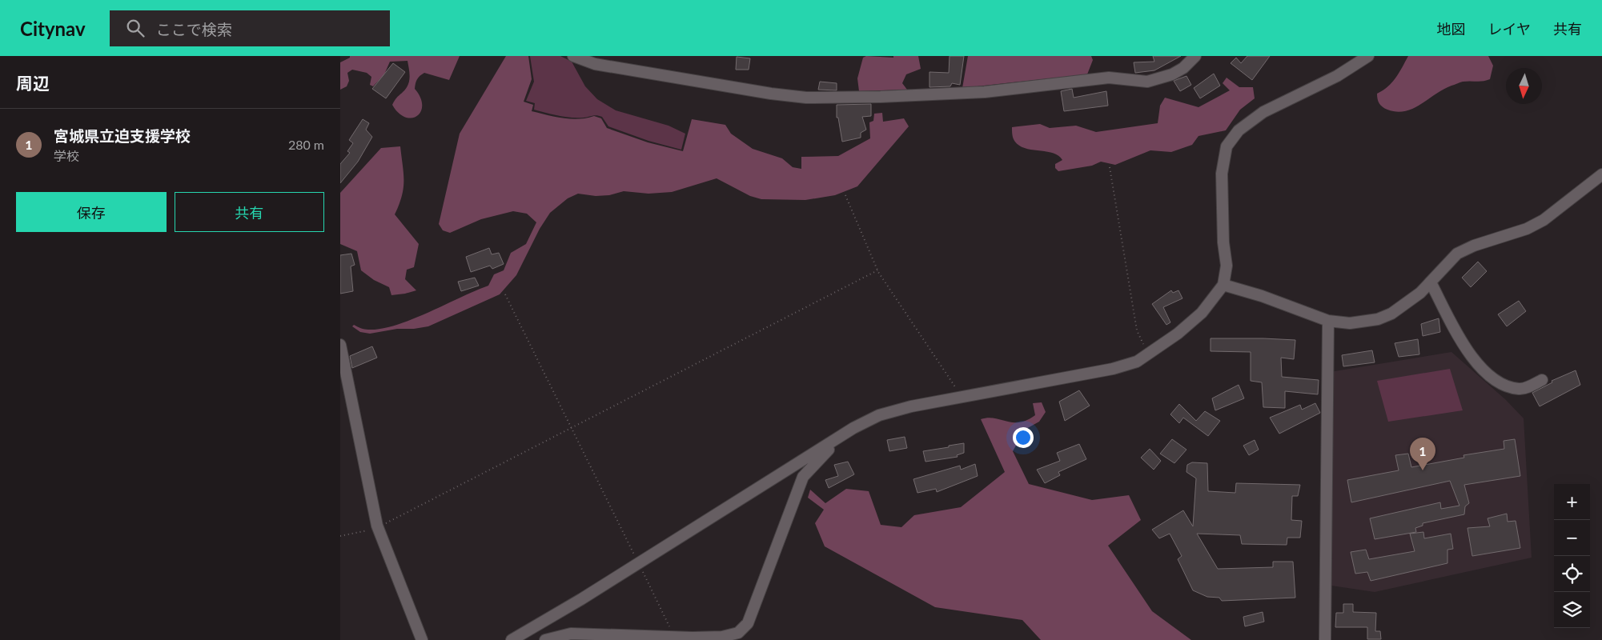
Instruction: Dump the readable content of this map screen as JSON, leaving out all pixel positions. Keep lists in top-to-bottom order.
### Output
{
  "north": "bottom",
  "page": {
    "header": "Citynav",
    "search": "ここで検索",
    "nav": ["地図", "レイヤ", "共有"],
    "heading": "周辺",
    "list": [
      {
        "mark": "1",
        "name": "宮城県立迫支援学校",
        "note": "学校",
        "value": "280 m"
      }
    ],
    "buttons": ["保存", "共有"],
    "pins": "1",
    "map_buttons": ["+", "−"]
  }
}
